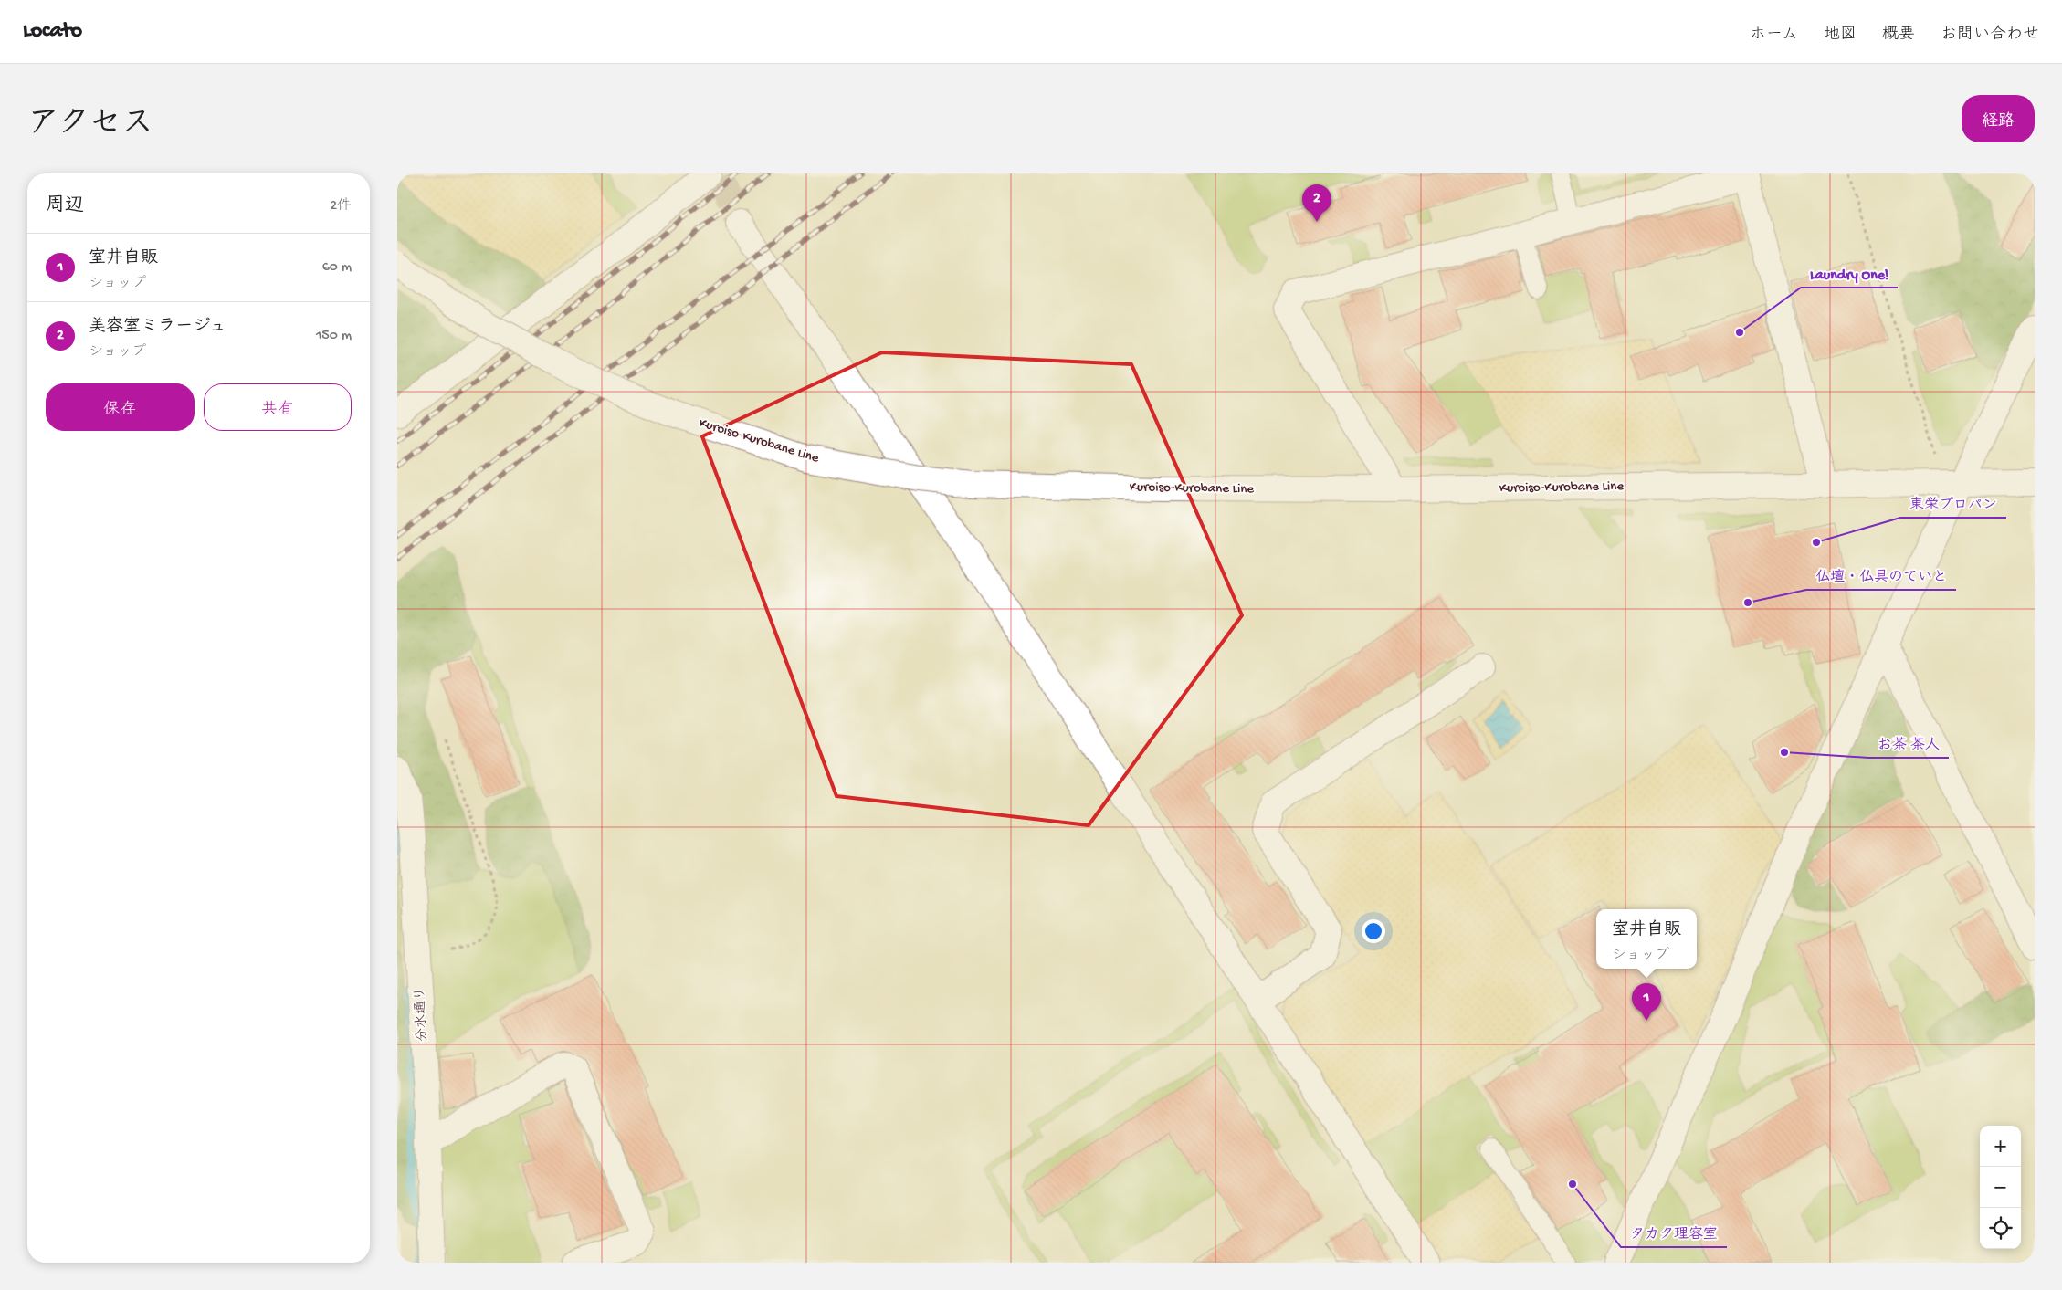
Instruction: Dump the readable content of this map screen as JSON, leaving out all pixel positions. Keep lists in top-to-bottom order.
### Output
{
  "streets": {
    "street": ["Kuroiso-Kurobane Line", "分水通り"]
  },
  "places": [
    "Laundry One!",
    "東栄プロパン",
    "仏壇・仏具のていと",
    "お茶 茶人",
    "タカク理容室"
  ],
  "page": {
    "header": "Locato",
    "nav": [
      "ホーム",
      "地図",
      "概要",
      "お問い合わせ"
    ],
    "title": "アクセス",
    "buttons": [
      "経路",
      ["保存", "共有"]
    ],
    "heading": ["周辺", "2件"],
    "pins": ["2", "1"],
    "list": [
      {
        "mark": "1",
        "name": "室井自販",
        "note": "ショップ",
        "value": "60 m"
      },
      {
        "mark": "2",
        "name": "美容室ミラージュ",
        "note": "ショップ",
        "value": "150 m"
      }
    ],
    "popup": ["室井自販", "ショップ"],
    "map_buttons": ["+", "−"]
  }
}
